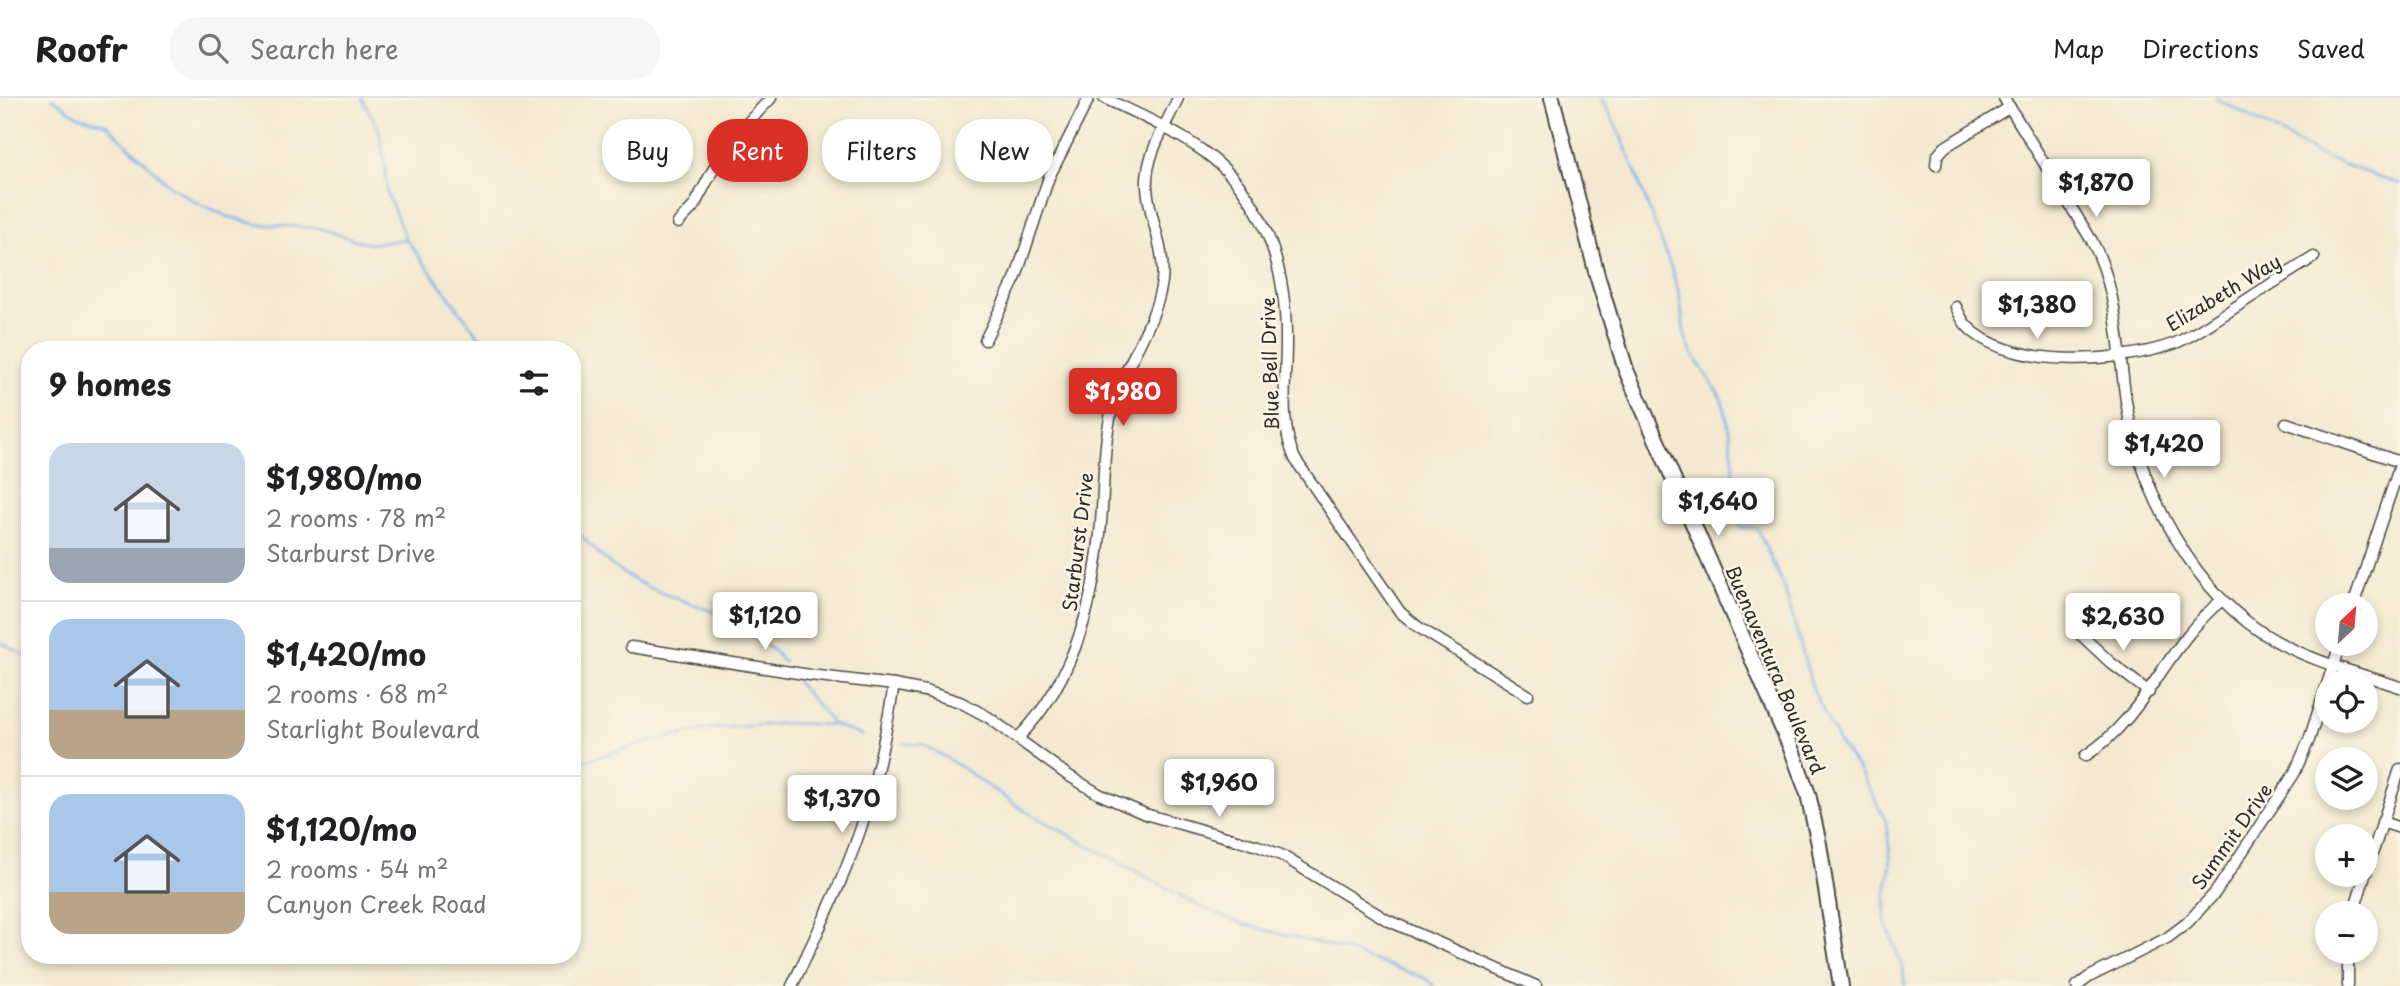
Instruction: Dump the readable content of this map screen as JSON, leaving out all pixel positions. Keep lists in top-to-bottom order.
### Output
{
  "streets": {
    "main road": ["Buenaventura Boulevard"],
    "street": [
      "Elizabeth Way",
      "Blue Bell Drive",
      "Starburst Drive",
      "Summit Drive"
    ]
  },
  "crossings": [
    ["Blue Bell Drive", "Starburst Drive"]
  ],
  "north": "top right",
  "page": {
    "header": "Roofr",
    "search": "Search here",
    "nav": ["Map", "Directions", "Saved"],
    "chip": [
      "Buy",
      "Rent",
      "Filters",
      "New"
    ],
    "price": [
      "$1,870",
      "$1,380",
      "$1,980",
      "$1,420",
      "$1,640",
      "$1,120",
      "$2,630",
      "$1,960",
      "$1,370"
    ],
    "heading": "9 homes",
    "list": [
      {
        "name": "$1,980/mo",
        "note": "2 rooms · 78 m² · Starburst Drive"
      },
      {
        "name": "$1,420/mo",
        "note": "2 rooms · 68 m² · Starlight Boulevard"
      },
      {
        "name": "$1,120/mo",
        "note": "2 rooms · 54 m² · Canyon Creek Road"
      }
    ],
    "map_buttons": ["+", "−"]
  }
}
